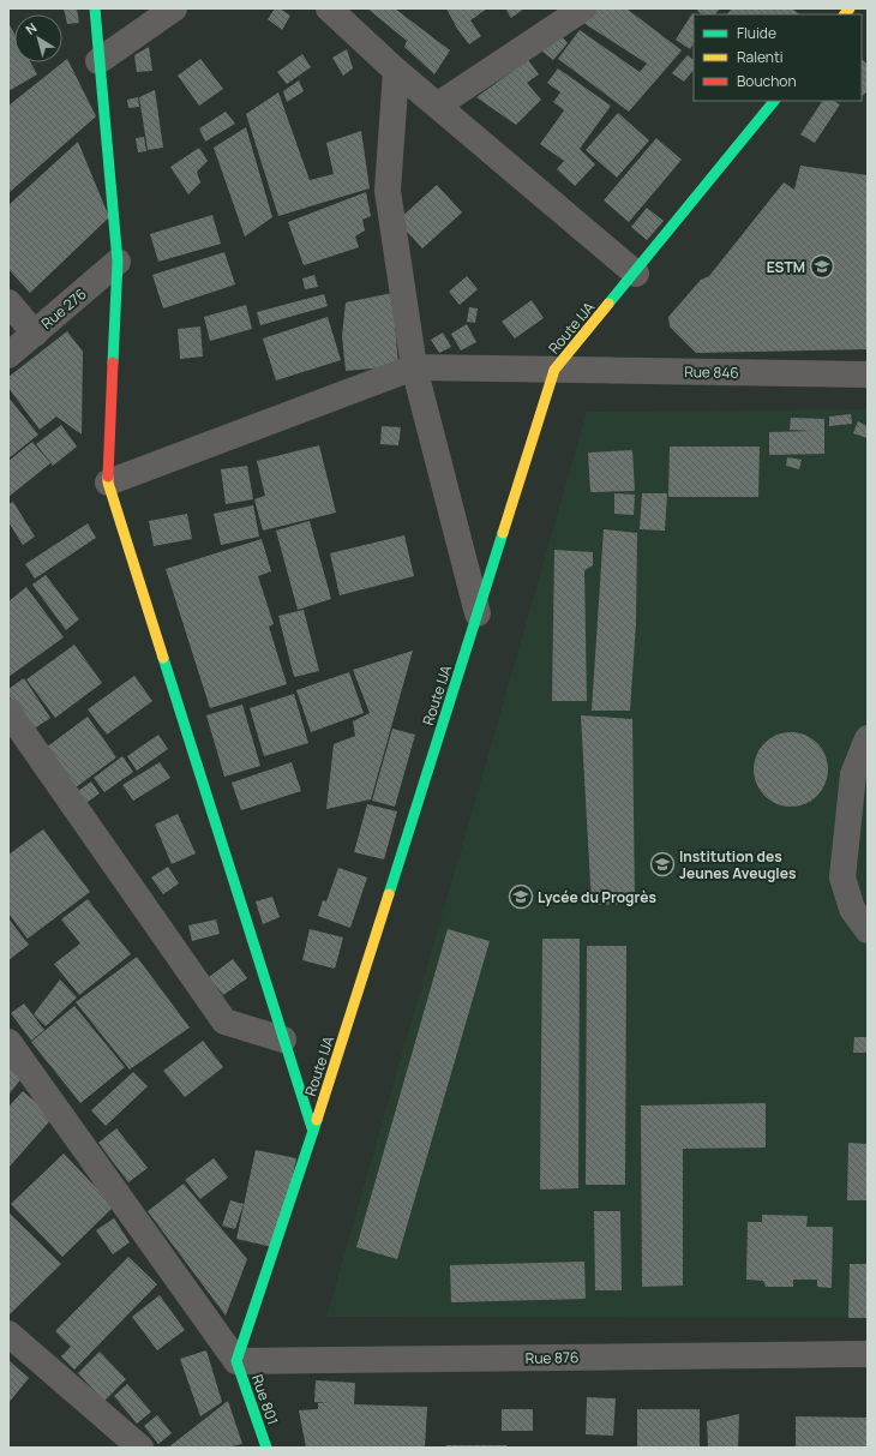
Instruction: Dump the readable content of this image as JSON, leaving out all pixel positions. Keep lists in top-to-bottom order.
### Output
{
  "streets": {
    "street": [
      "Rue 276",
      "Route IJA",
      "Rue 846",
      "Rue 876",
      "Rue 801"
    ]
  },
  "crossings": [
    ["Route IJA", "Rue 846"],
    ["Route IJA", "Rue 876"],
    ["Route IJA", "Rue 801"],
    ["Rue 876", "Rue 801"]
  ],
  "places": {
    "school or university": ["ESTM", "Institution des Jeunes Aveugles", "Lycée du Progrès"]
  },
  "legend": ["Fluide", "Ralenti", "Bouchon"],
  "north": "top left"
}
